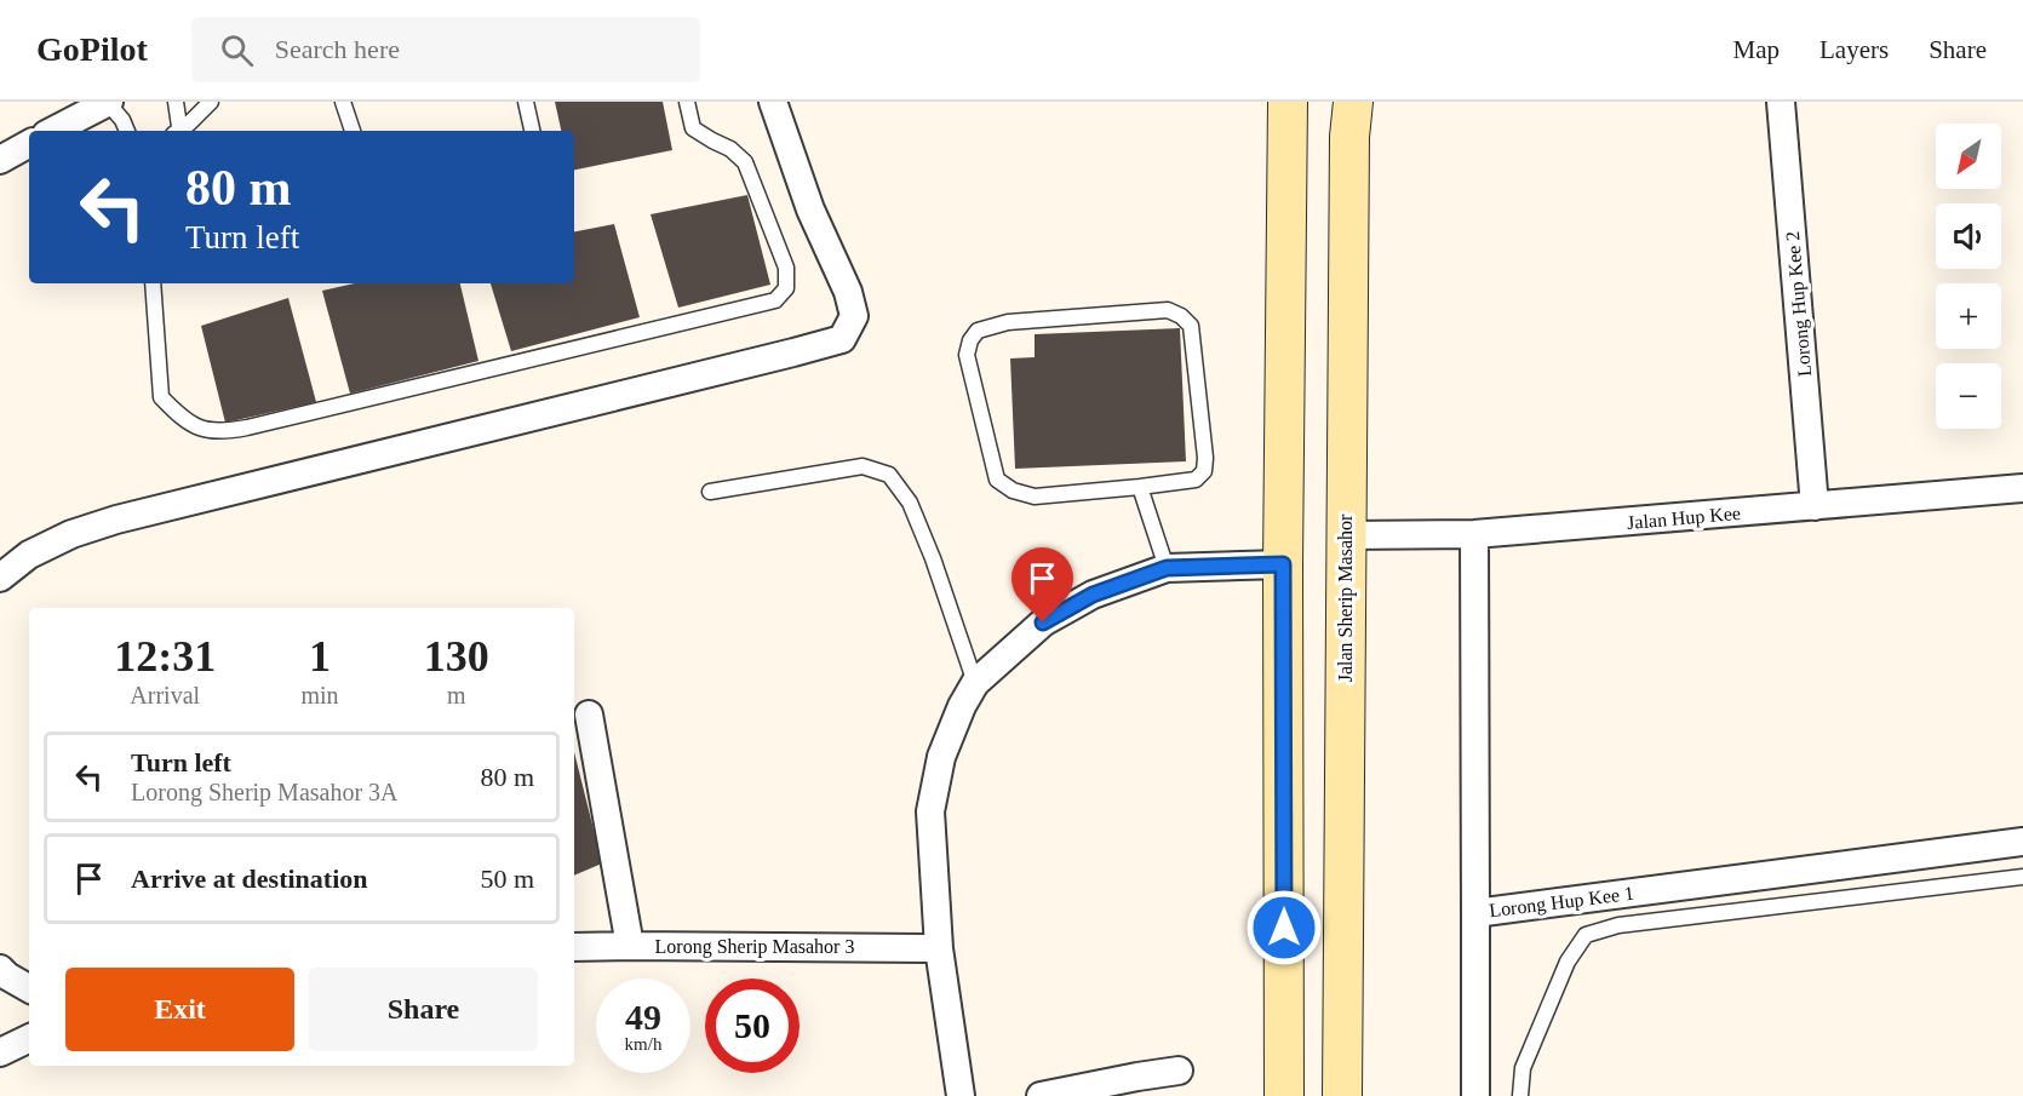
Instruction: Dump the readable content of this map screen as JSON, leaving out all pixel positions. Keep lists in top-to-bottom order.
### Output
{
  "streets": {
    "main road": ["Jalan Sherip Masahor"],
    "street": [
      "Lorong Hup Kee 2",
      "Jalan Hup Kee",
      "Lorong Hup Kee 1",
      "Lorong Sherip Masahor 3"
    ]
  },
  "crossings": [
    ["Lorong Hup Kee 2", "Jalan Hup Kee"],
    ["Jalan Hup Kee", "Jalan Sherip Masahor"],
    ["Jalan Hup Kee", "Lorong Hup Kee 1"]
  ],
  "north": "bottom left",
  "page": {
    "header": "GoPilot",
    "search": "Search here",
    "nav": ["Map", "Layers", "Share"],
    "map_buttons": ["+", "−"],
    "turn": ["80 m", "Turn left"],
    "eta": [
      "12:31",
      "Arrival",
      "1",
      "min",
      "130",
      "m"
    ],
    "list": [
      {
        "name": "Turn left",
        "note": "Lorong Sherip Masahor 3A",
        "value": "80 m"
      },
      {
        "name": "Arrive at destination",
        "value": "50 m"
      }
    ],
    "buttons": ["Exit", "Share"],
    "speed": "49 km/h",
    "limit": "50"
  }
}
